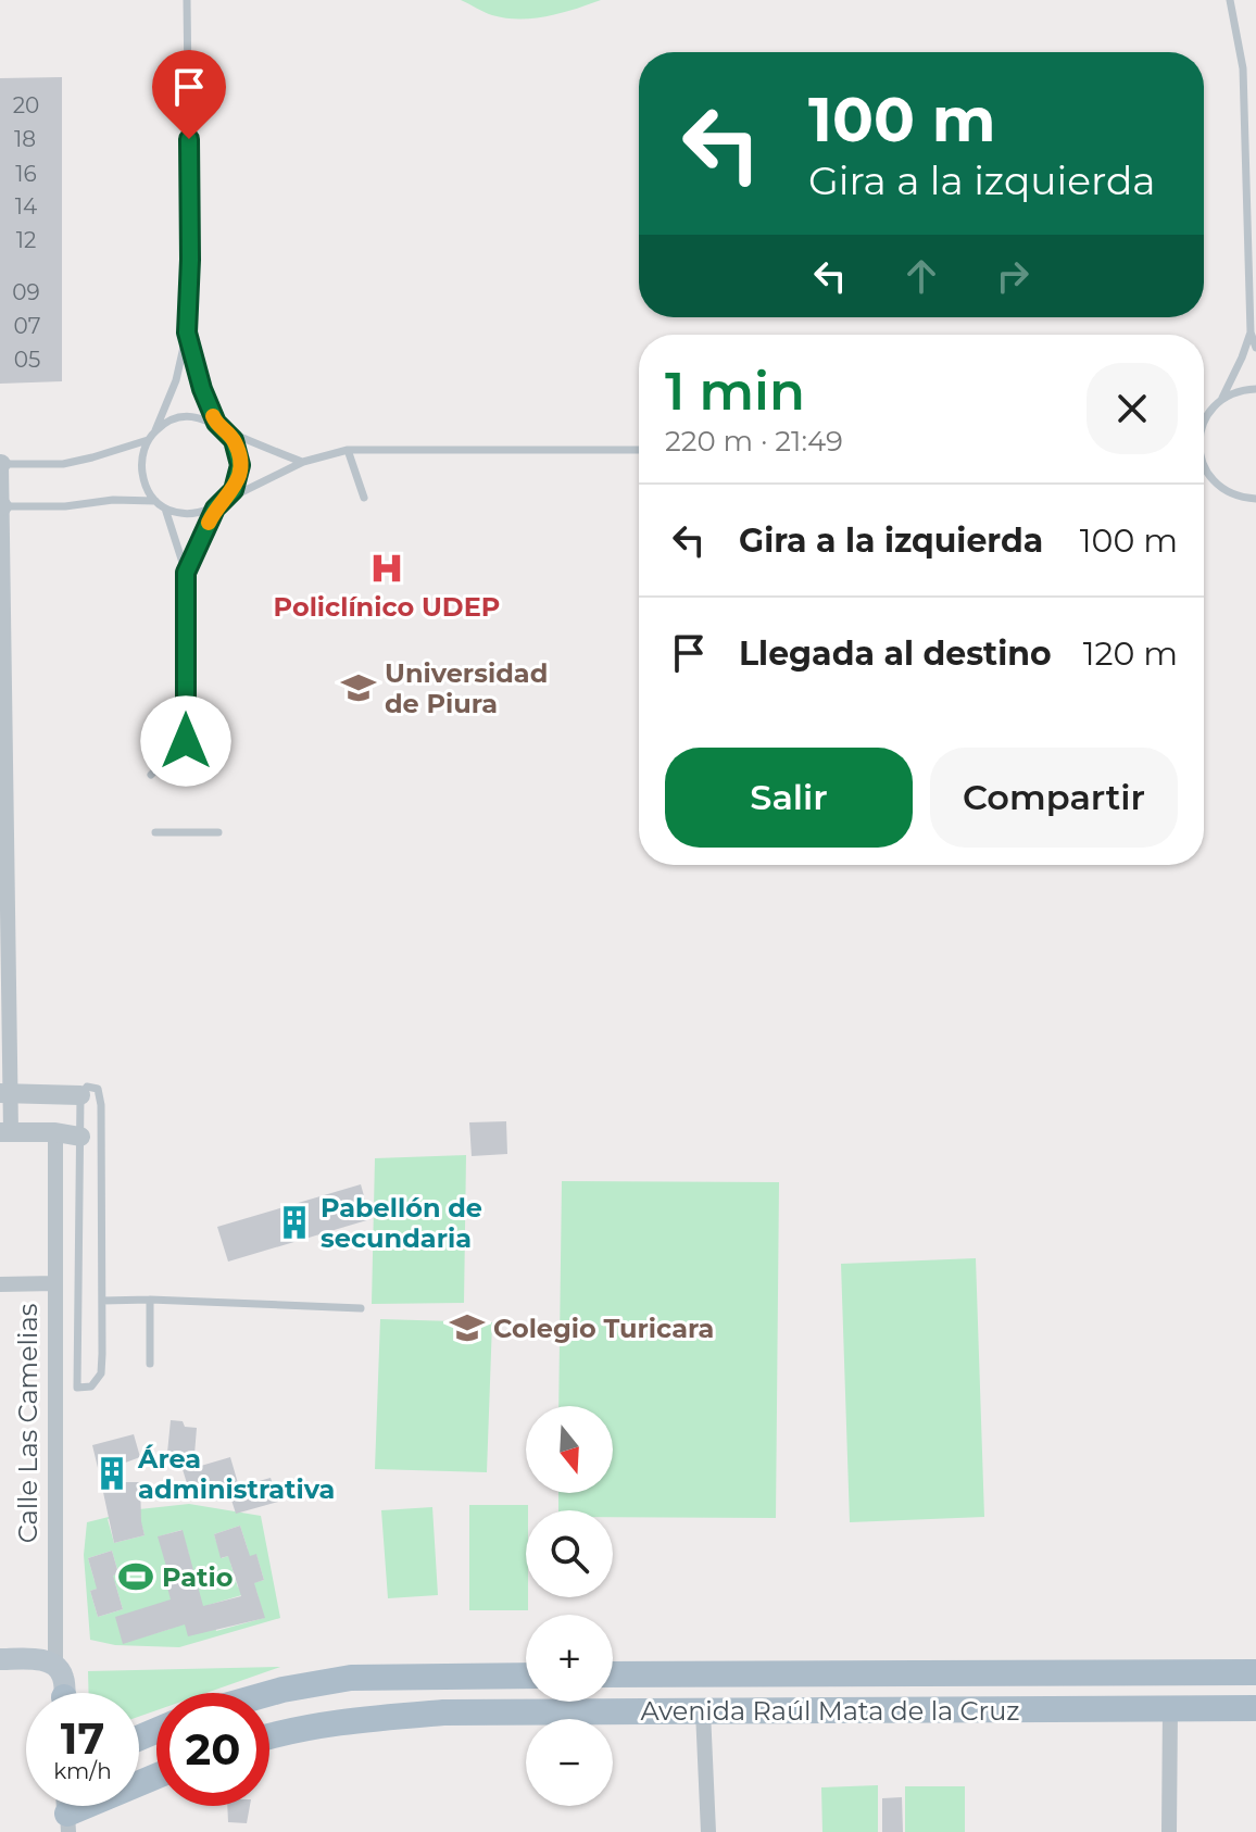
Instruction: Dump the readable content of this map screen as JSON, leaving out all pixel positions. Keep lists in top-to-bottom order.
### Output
{
  "streets": {
    "main road": ["Calle Las Camelias", "Avenida Raúl Mata de la Cruz"]
  },
  "places": {
    "hospital": ["Policlínico UDEP"],
    "school or university": ["Universidad de Piura", "Colegio Turicara"],
    "building": ["Pabellón de secundaria", "Área administrativa"],
    "sports": ["Patio"]
  },
  "house_numbers": [
    "20",
    "18",
    "16",
    "14",
    "12",
    "09",
    "07",
    "05"
  ],
  "north": "bottom",
  "page": {
    "turn": ["100 m", "Gira a la izquierda"],
    "heading": ["1 min", "220 m · 21:49"],
    "list": [
      {
        "name": "Gira a la izquierda",
        "value": "100 m"
      },
      {
        "name": "Llegada al destino",
        "value": "120 m"
      }
    ],
    "buttons": ["Salir", "Compartir"],
    "map_buttons": ["+", "−"],
    "speed": "17 km/h",
    "limit": "20"
  }
}
